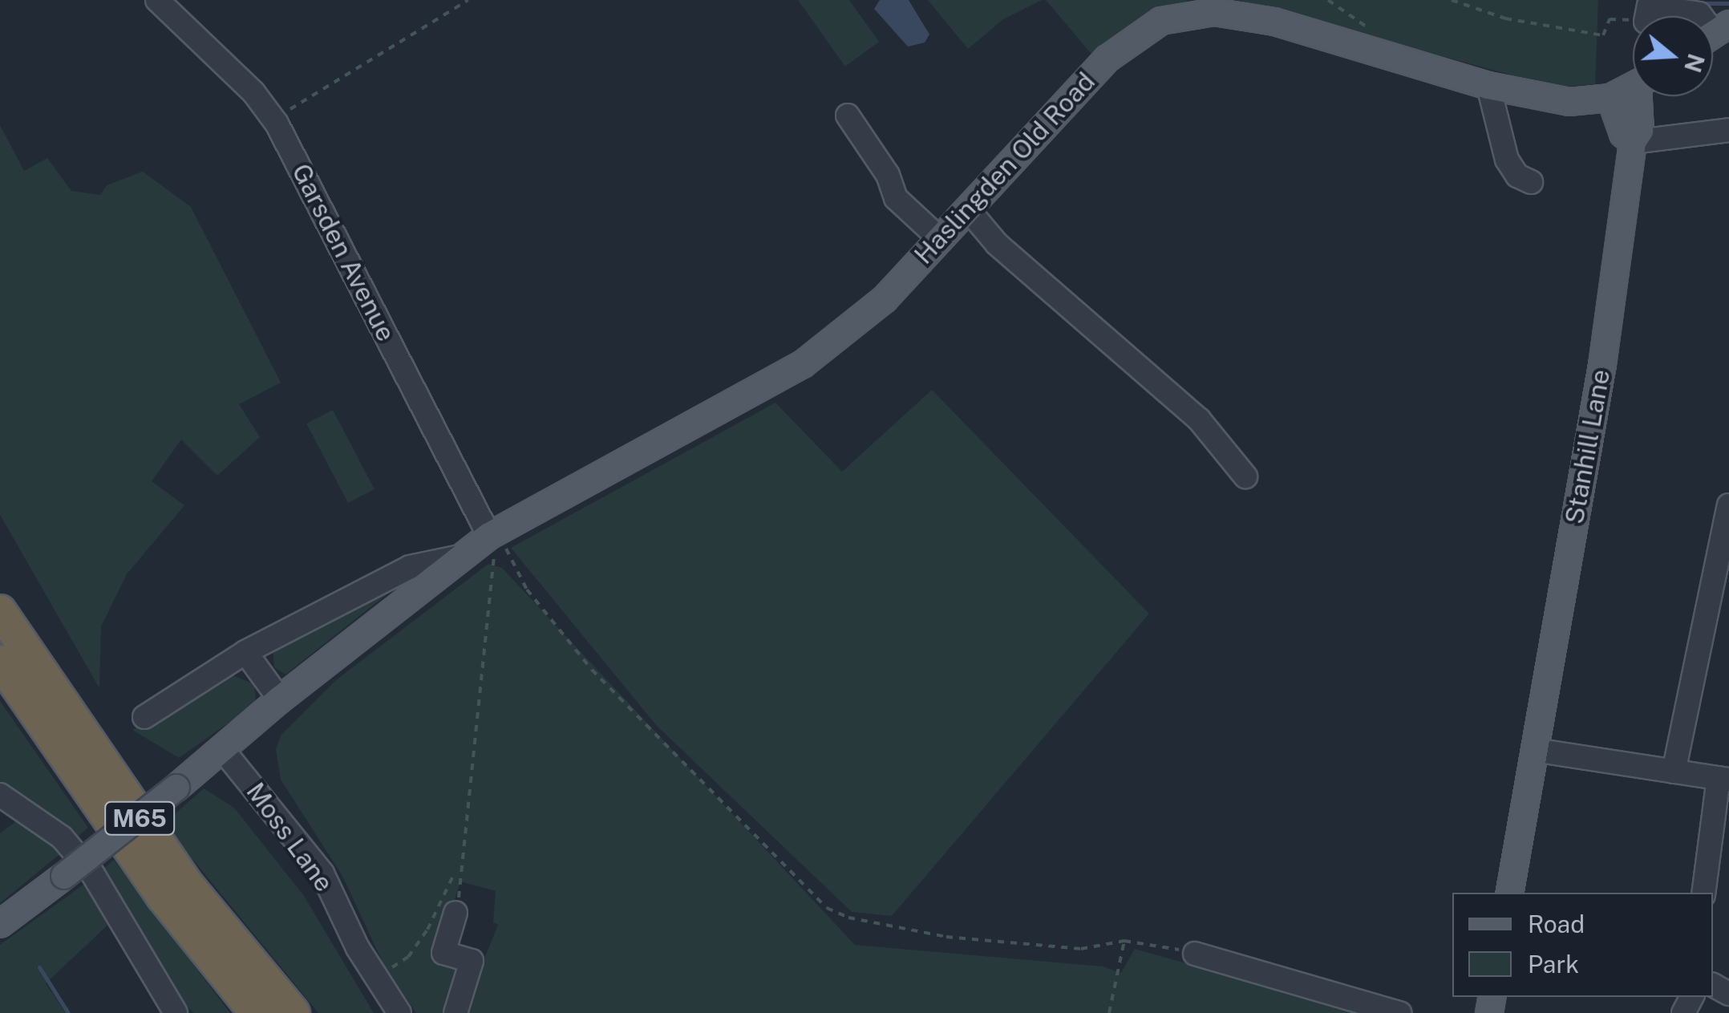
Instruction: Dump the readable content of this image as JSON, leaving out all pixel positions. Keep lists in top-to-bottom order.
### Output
{
  "streets": {
    "highway": ["M65"],
    "main road": ["Haslingden Old Road", "Stanhill Lane"],
    "street": ["Garsden Avenue", "Moss Lane"]
  },
  "crossings": [
    ["Haslingden Old Road", "Garsden Avenue"],
    ["Haslingden Old Road", "Moss Lane"]
  ],
  "legend": ["Road", "Park"],
  "north": "right"
}
